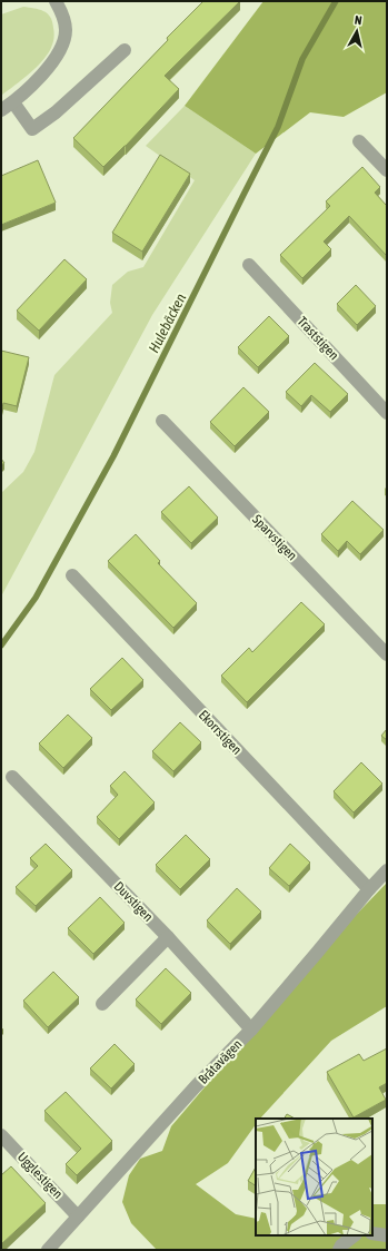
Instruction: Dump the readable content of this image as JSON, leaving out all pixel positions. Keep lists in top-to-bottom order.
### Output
{
  "streets": {
    "street": [
      "Traststigen",
      "Sparvstigen",
      "Ekorrstigen",
      "Duvstigen",
      "Bråtavägen",
      "Ugglestigen"
    ]
  },
  "crossings": [
    ["Ekorrstigen", "Bråtavägen"],
    ["Duvstigen", "Bråtavägen"],
    ["Bråtavägen", "Ugglestigen"]
  ],
  "water": ["Hulebäcken"],
  "north": "top"
}
